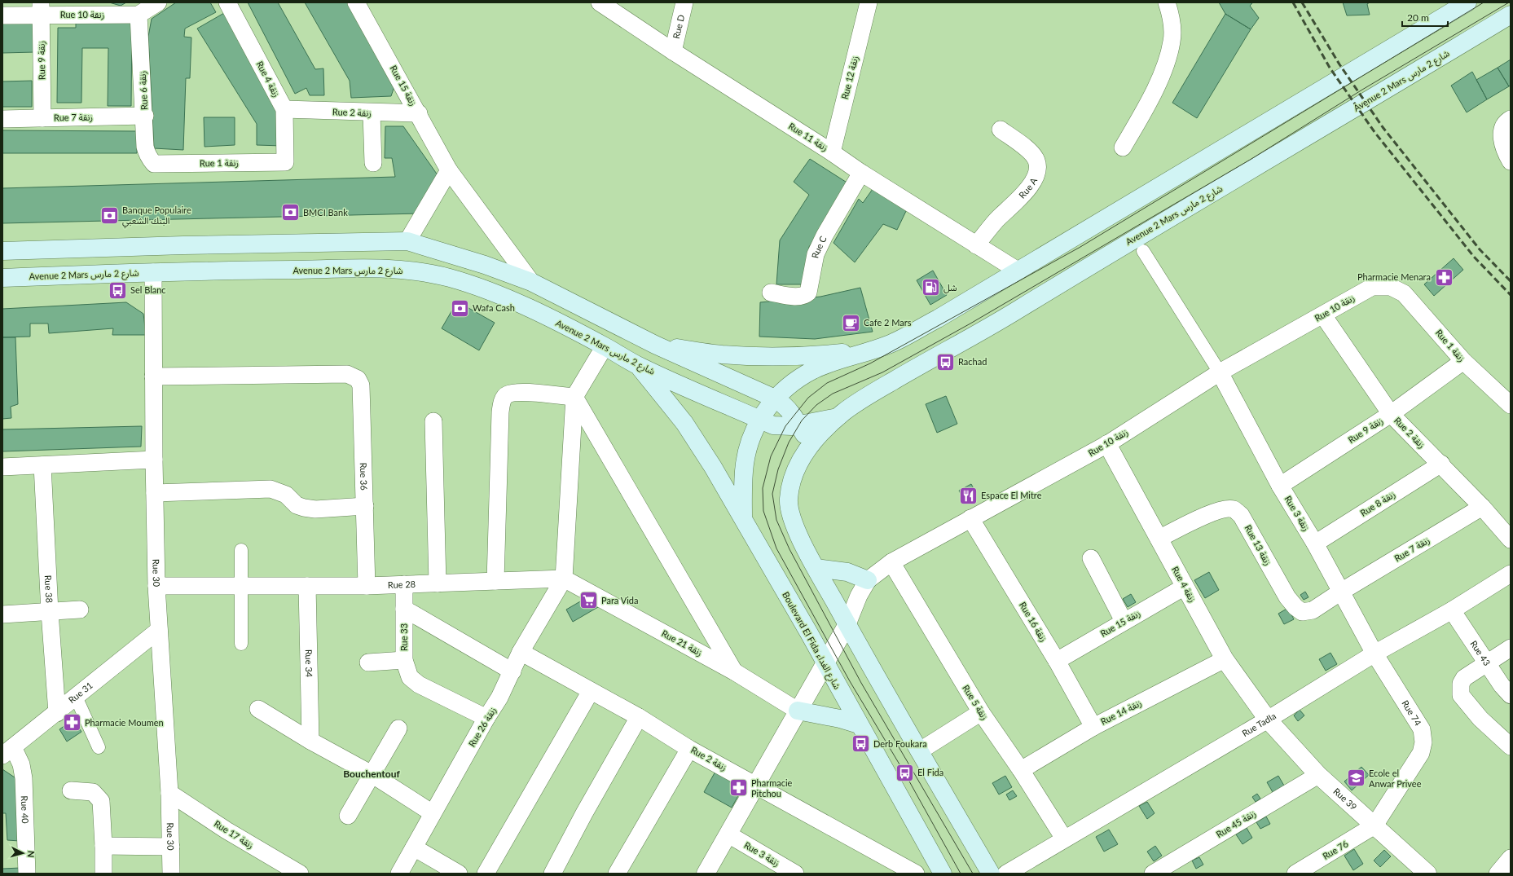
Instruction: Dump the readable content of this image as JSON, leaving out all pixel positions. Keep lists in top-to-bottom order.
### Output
{
  "streets": {
    "main road": ["Avenue 2 Mars شارع 2 مارس", "Boulevard El Fida شارع الفداء"],
    "street": [
      "Rue 10 زنقة",
      "Rue D",
      "Rue 9 زنقة",
      "Rue 12 زنقة",
      "Rue 4 زنقة",
      "Rue 15 زنقة",
      "Rue 6 زنقة",
      "Rue 2 زنقة",
      "Rue 7 زنقة",
      "Rue 11 زنقة",
      "Rue 1 زنقة",
      "Rue A",
      "Rue C",
      "Rue 36",
      "Rue 8 زنقة",
      "Rue 3 زنقة",
      "Rue 13 زنقة",
      "Rue 30",
      "Rue 28",
      "Rue 38",
      "Rue 16 زنقة",
      "Rue 33",
      "Rue 21 زنقة",
      "Rue 43",
      "Rue 34",
      "Rue 31",
      "Rue 5 زنقة",
      "Rue 14 زنقة",
      "Rue 74",
      "Rue Tadla",
      "Rue 26 زنقة",
      "Rue 39",
      "Rue 40",
      "Rue 45 زنقة",
      "Rue 17 زنقة",
      "Rue 76"
    ]
  },
  "crossings": [
    ["Rue 10 زنقة", "Rue 9 زنقة"],
    ["Rue 10 زنقة", "Rue 4 زنقة"],
    ["Rue 10 زنقة", "Rue 6 زنقة"],
    ["Rue 10 زنقة", "Rue 2 زنقة"],
    ["Rue 10 زنقة", "Rue 1 زنقة"],
    ["Rue 10 زنقة", "Rue 3 زنقة"],
    ["Rue 10 زنقة", "Rue 16 زنقة"],
    ["Rue 10 زنقة", "Rue 5 زنقة"],
    ["Rue D", "Rue 11 زنقة"],
    ["Rue 9 زنقة", "Rue 2 زنقة"],
    ["Rue 9 زنقة", "Rue 7 زنقة"],
    ["Rue 9 زنقة", "Rue 1 زنقة"],
    ["Rue 9 زنقة", "Rue 3 زنقة"],
    ["Rue 12 زنقة", "Rue 11 زنقة"],
    ["Rue 4 زنقة", "Rue 15 زنقة"],
    ["Rue 4 زنقة", "Rue 2 زنقة"],
    ["Rue 4 زنقة", "Rue 1 زنقة"],
    ["Rue 4 زنقة", "Rue 13 زنقة"],
    ["Rue 4 زنقة", "Rue 14 زنقة"],
    ["Rue 4 زنقة", "Rue Tadla"],
    ["Rue 4 زنقة", "Rue 39"],
    ["Avenue 2 Mars شارع 2 مارس", "Rue 30"],
    ["Avenue 2 Mars شارع 2 مارس", "Boulevard El Fida شارع الفداء"],
    ["Rue 15 زنقة", "Rue 2 زنقة"],
    ["Rue 15 زنقة", "Rue 16 زنقة"],
    ["Rue 6 زنقة", "Rue 7 زنقة"],
    ["Rue 6 زنقة", "Rue 1 زنقة"],
    ["Rue 2 زنقة", "Rue 7 زنقة"],
    ["Rue 2 زنقة", "Rue 8 زنقة"],
    ["Rue 2 زنقة", "Rue 26 زنقة"],
    ["Rue 7 زنقة", "Rue 3 زنقة"],
    ["Rue 7 زنقة", "Rue 13 زنقة"],
    ["Rue 11 زنقة", "Rue A"],
    ["Rue 11 زنقة", "Rue C"],
    ["Rue 36", "Rue 30"],
    ["Rue 36", "Rue 28"],
    ["Rue 8 زنقة", "Rue 3 زنقة"],
    ["Rue 3 زنقة", "Rue 13 زنقة"],
    ["Rue 3 زنقة", "Rue 74"],
    ["Rue 3 زنقة", "Rue Tadla"],
    ["Rue 30", "Rue 28"],
    ["Rue 30", "Rue 31"],
    ["Rue 30", "Rue 17 زنقة"],
    ["Rue 28", "Rue 33"],
    ["Rue 28", "Rue 21 زنقة"],
    ["Rue 28", "Rue 34"],
    ["Rue 28", "Rue 26 زنقة"],
    ["Rue 38", "Rue 31"],
    ["Rue 16 زنقة", "Rue 14 زنقة"],
    ["Rue 33", "Rue 26 زنقة"],
    ["Rue 21 زنقة", "Rue 26 زنقة"],
    ["Rue 43", "Rue Tadla"],
    ["Rue 31", "Rue 40"],
    ["Rue 5 زنقة", "Rue 14 زنقة"],
    ["Rue 5 زنقة", "Rue Tadla"],
    ["Rue 74", "Rue Tadla"],
    ["Rue 74", "Rue 39"],
    ["Rue 74", "Rue 76"],
    ["Rue Tadla", "Rue 39"],
    ["Rue 39", "Rue 45 زنقة"],
    ["Rue 39", "Rue 76"]
  ],
  "districts": ["Bouchentouf"],
  "places": {
    "bank": ["BMCI Bank", "Banque Populaire البنك الشعبي", "Wafa Cash"],
    "pharmacy": ["Pharmacie Menara", "Pharmacie Moumen", "Pharmacie Pitchou"],
    "fuel station": ["شل"],
    "bus stop": [
      "Sel Blanc",
      "Rachad",
      "Derb Foukara",
      "El Fida"
    ],
    "cafe": ["Cafe 2 Mars"],
    "restaurant": ["Espace El Mitre"],
    "supermarket": ["Para Vida"],
    "school or university": ["Ecole el Anwar Privee"]
  },
  "scale_bar": "20 m",
  "north": "right"
}
